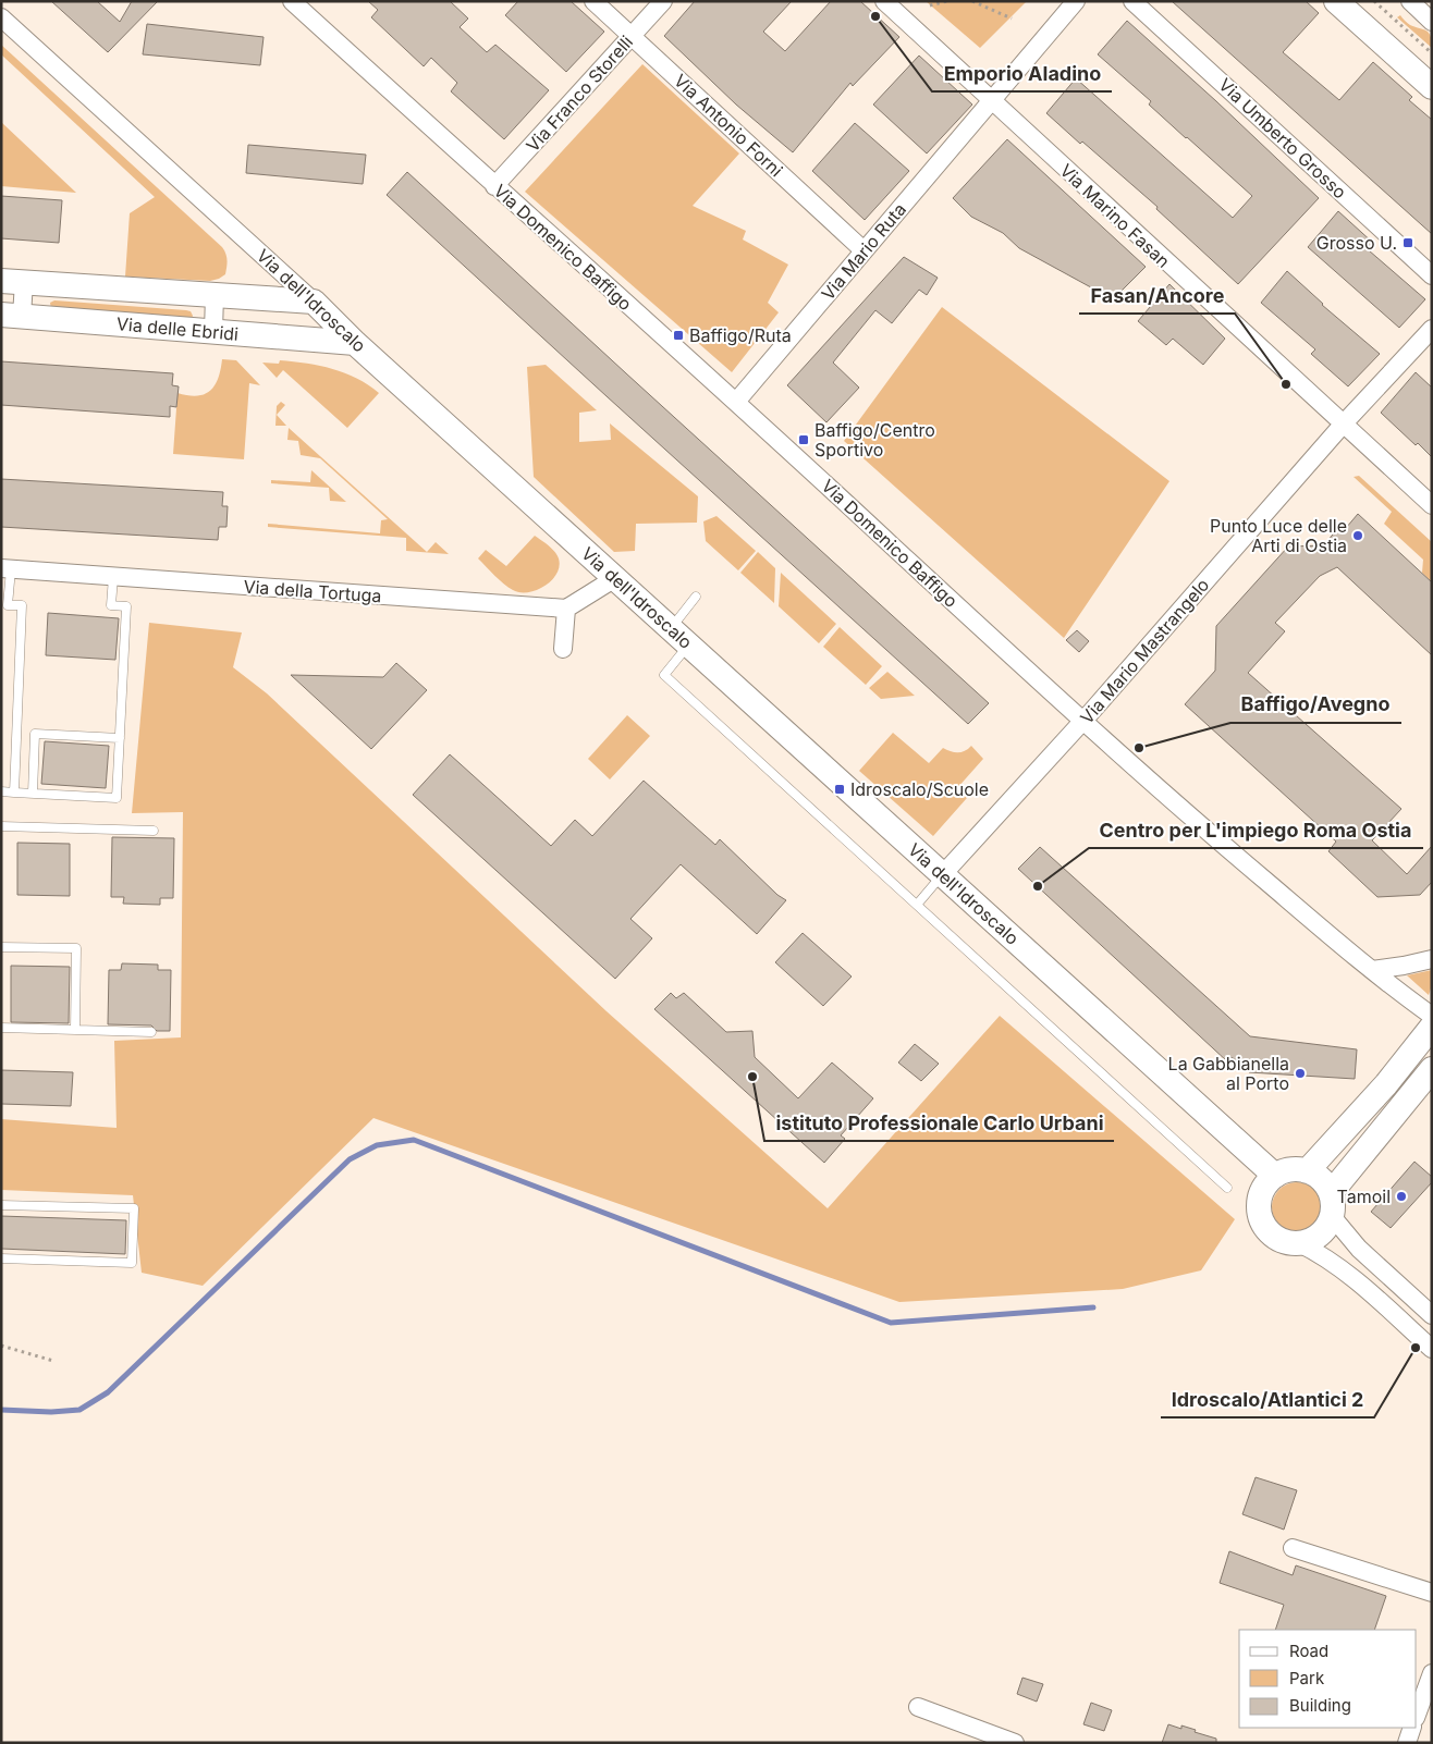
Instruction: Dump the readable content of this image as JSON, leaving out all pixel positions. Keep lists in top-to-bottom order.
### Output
{
  "streets": {
    "street": [
      "Via Franco Storelli",
      "Via Antonio Forni",
      "Via Umberto Grosso",
      "Via Marino Fasan",
      "Via Domenico Baffigo",
      "Via Mario Ruta",
      "Via dell'Idroscalo",
      "Via delle Ebridi",
      "Via della Tortuga",
      "Via Mario Mastrangelo"
    ]
  },
  "crossings": [
    ["Via Franco Storelli", "Via Antonio Forni"],
    ["Via Franco Storelli", "Via Domenico Baffigo"],
    ["Via Antonio Forni", "Via Mario Ruta"],
    ["Via Marino Fasan", "Via Mario Ruta"],
    ["Via Marino Fasan", "Via Mario Mastrangelo"],
    ["Via Domenico Baffigo", "Via Mario Ruta"],
    ["Via Domenico Baffigo", "Via Mario Mastrangelo"],
    ["Via dell'Idroscalo", "Via delle Ebridi"],
    ["Via dell'Idroscalo", "Via Mario Mastrangelo"]
  ],
  "places": {
    "other": [
      "Emporio Aladino",
      "Fasan/Ancore",
      "Punto Luce delle Arti di Ostia",
      "Baffigo/Avegno",
      "Centro per L'impiego Roma Ostia",
      "La Gabbianella al Porto",
      "istituto Professionale Carlo Urbani",
      "Tamoil",
      "Idroscalo/Atlantici 2"
    ],
    "transit": [
      "Grosso U.",
      "Baffigo/Ruta",
      "Baffigo/Centro Sportivo",
      "Idroscalo/Scuole"
    ]
  },
  "legend": ["Road", "Park", "Building"]
}
